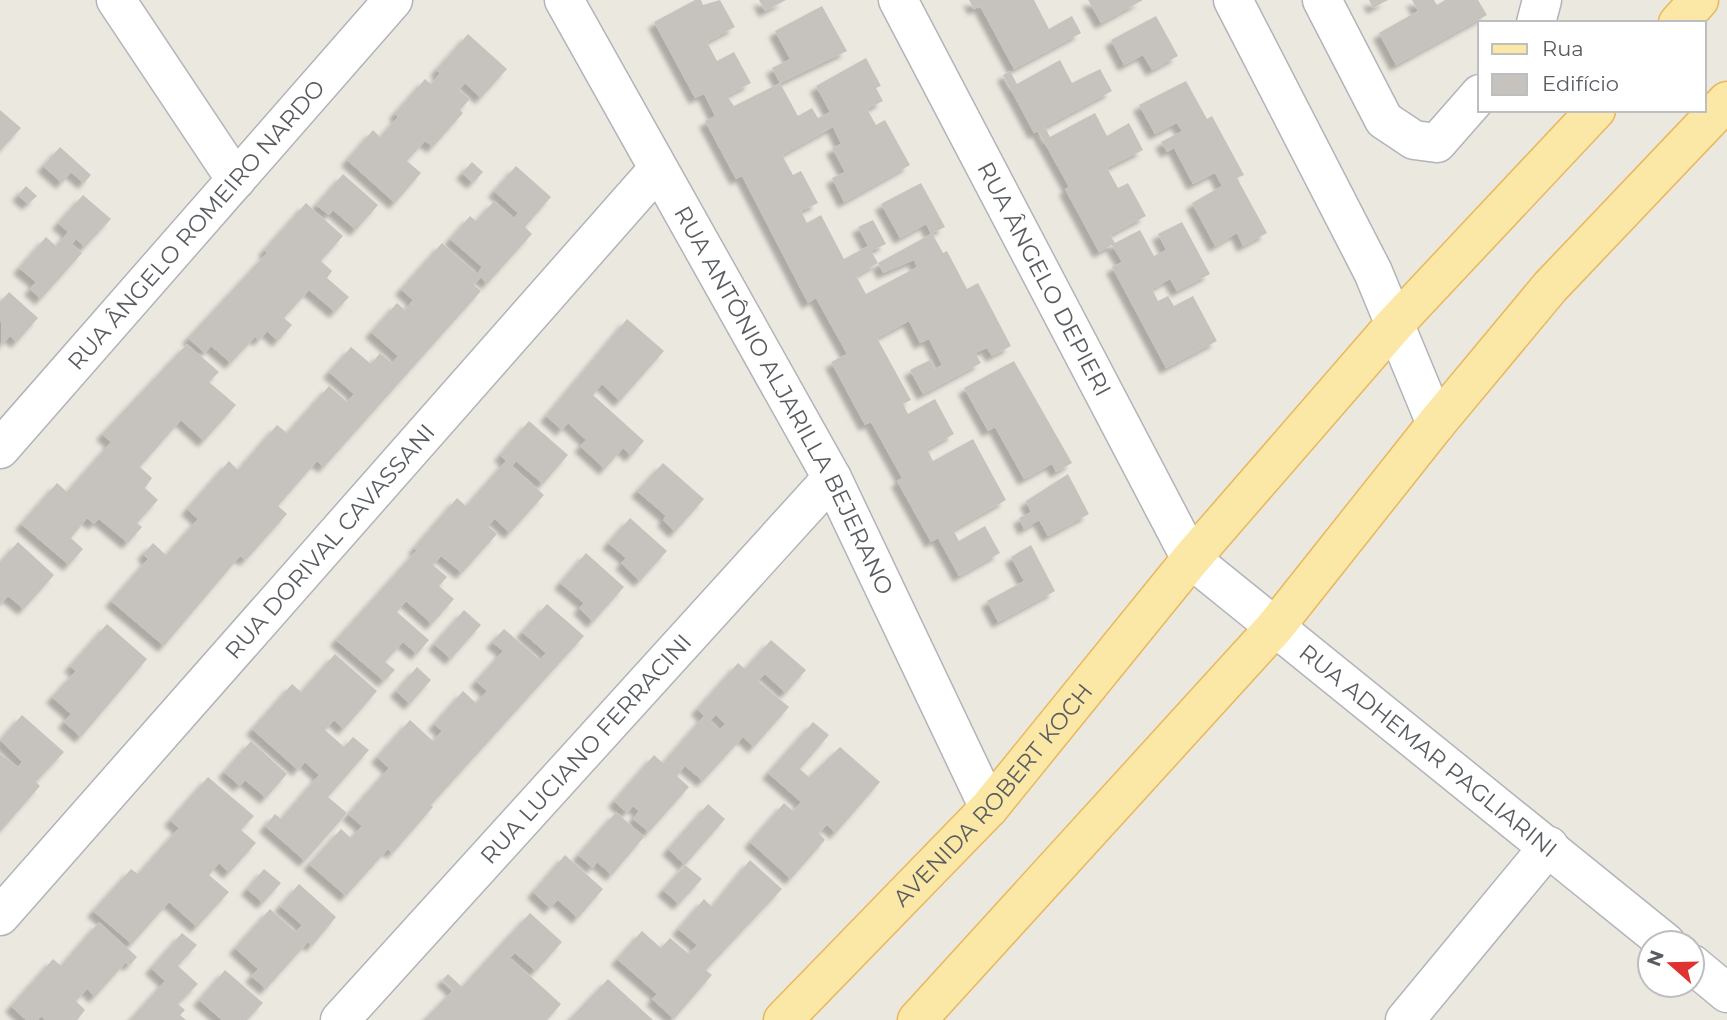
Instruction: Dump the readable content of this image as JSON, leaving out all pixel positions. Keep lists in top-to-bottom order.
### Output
{
  "streets": {
    "main road": ["AVENIDA ROBERT KOCH"],
    "street": [
      "RUA ÂNGELO ROMEIRO NARDO",
      "RUA ÂNGELO DEPIERI",
      "RUA ANTÔNIO ALJARILLA BEJERANO",
      "RUA DORIVAL CAVASSANI",
      "RUA LUCIANO FERRACINI",
      "RUA ADHEMAR PAGLIARINI"
    ]
  },
  "crossings": [
    ["RUA ÂNGELO DEPIERI", "RUA ADHEMAR PAGLIARINI"],
    ["RUA ÂNGELO DEPIERI", "AVENIDA ROBERT KOCH"],
    ["RUA ANTÔNIO ALJARILLA BEJERANO", "RUA DORIVAL CAVASSANI"],
    ["RUA ANTÔNIO ALJARILLA BEJERANO", "RUA LUCIANO FERRACINI"],
    ["RUA ANTÔNIO ALJARILLA BEJERANO", "AVENIDA ROBERT KOCH"],
    ["RUA ADHEMAR PAGLIARINI", "AVENIDA ROBERT KOCH"]
  ],
  "legend": ["Rua", "Edifício"],
  "north": "left"
}
